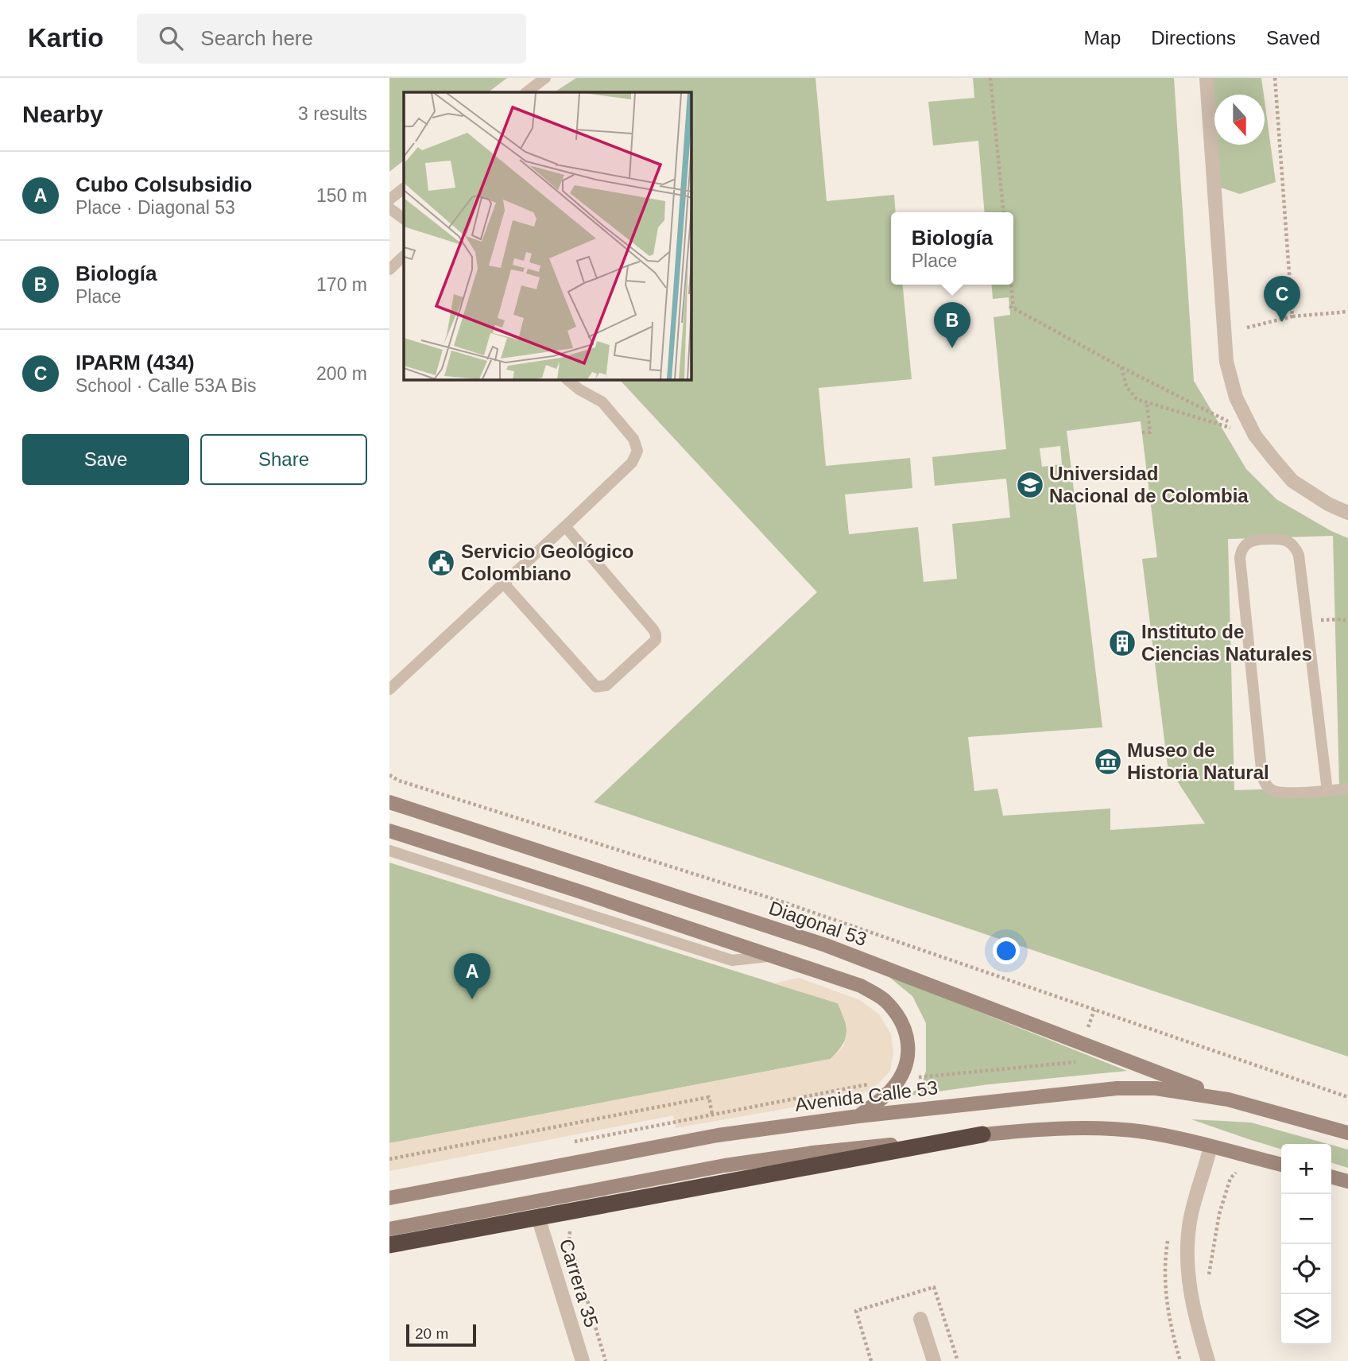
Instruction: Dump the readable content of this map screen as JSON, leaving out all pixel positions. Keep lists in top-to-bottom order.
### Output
{
  "streets": {
    "main road": ["Diagonal 53", "Avenida Calle 53"],
    "street": ["Carrera 35"]
  },
  "crossings": [
    ["Diagonal 53", "Avenida Calle 53"]
  ],
  "places": {
    "school or university": ["Universidad Nacional de Colombia"],
    "public building": ["Servicio Geológico Colombiano"],
    "building": ["Instituto de Ciencias Naturales"],
    "museum": ["Museo de Historia Natural"]
  },
  "scale_bar": "20 m",
  "north": "bottom",
  "page": {
    "header": "Kartio",
    "search": "Search here",
    "nav": ["Map", "Directions", "Saved"],
    "heading": ["Nearby", "3 results"],
    "list": [
      {
        "mark": "A",
        "name": "Cubo Colsubsidio",
        "note": "Place · Diagonal 53",
        "value": "150 m"
      },
      {
        "mark": "B",
        "name": "Biología",
        "note": "Place",
        "value": "170 m"
      },
      {
        "mark": "C",
        "name": "IPARM (434)",
        "note": "School · Calle 53A Bis",
        "value": "200 m"
      }
    ],
    "popup": ["Biología", "Place"],
    "pins": ["C", "B", "A"],
    "buttons": ["Save", "Share"],
    "map_buttons": ["+", "−"],
    "scale": "20 m"
  }
}
